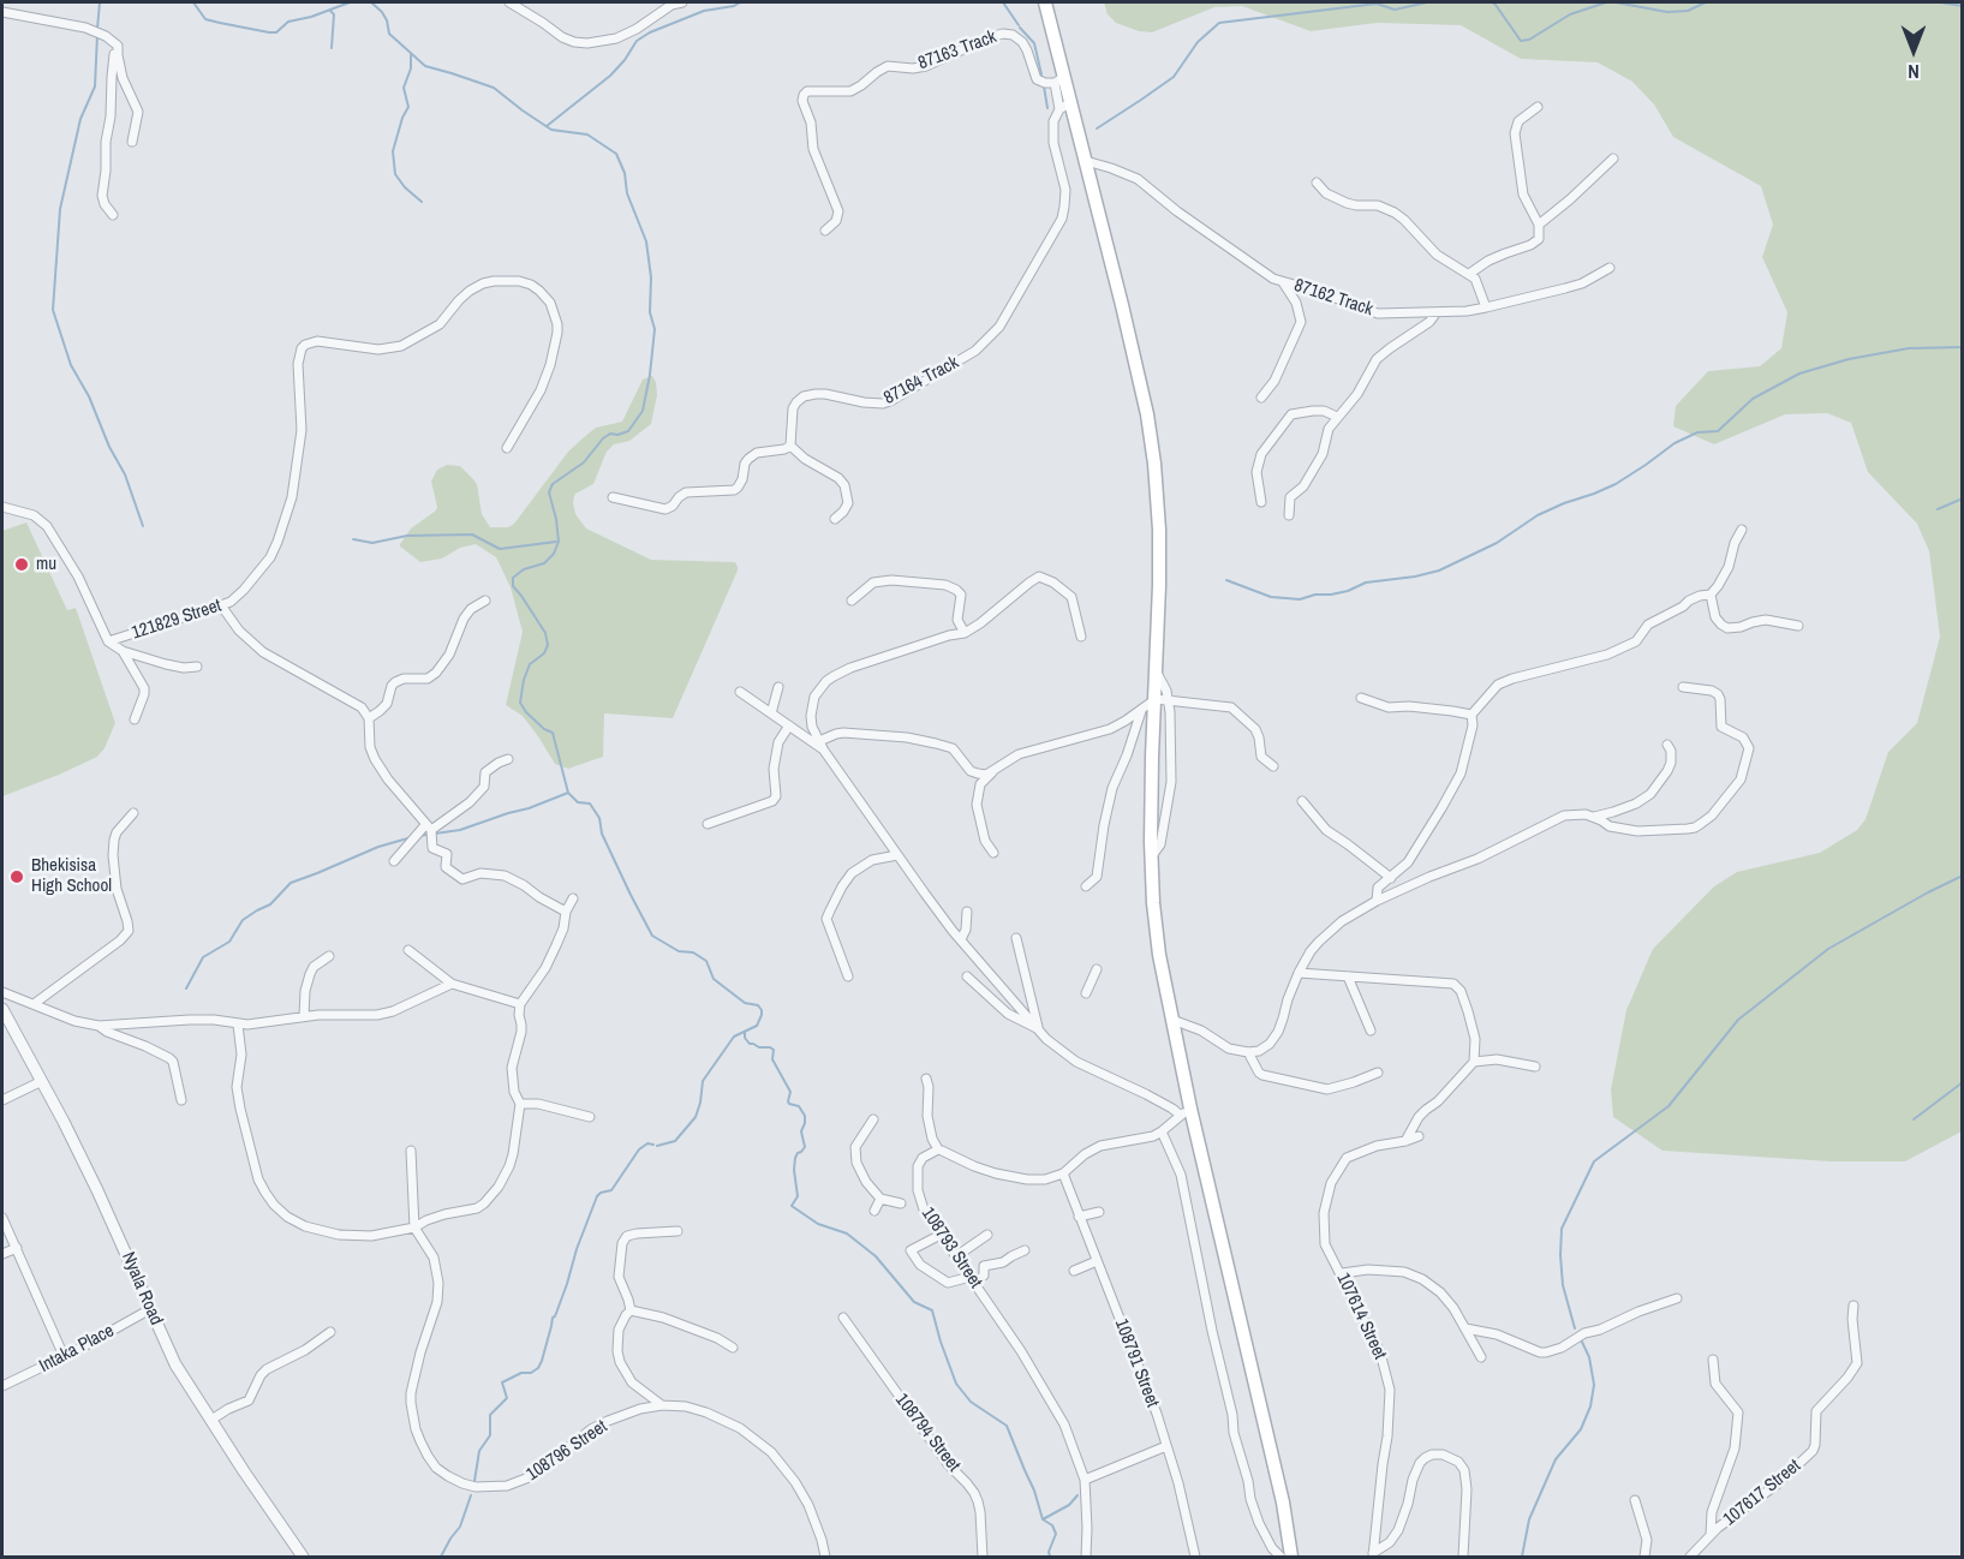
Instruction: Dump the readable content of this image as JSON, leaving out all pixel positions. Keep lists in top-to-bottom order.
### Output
{
  "streets": {
    "street": [
      "87163 Track",
      "87162 Track",
      "87164 Track",
      "121829 Street",
      "108793 Street",
      "Nyala Road",
      "107614 Street",
      "Intaka Place",
      "108791 Street",
      "108794 Street",
      "108796 Street",
      "107617 Street"
    ]
  },
  "crossings": [
    ["Nyala Road", "Intaka Place"]
  ],
  "places": ["mu", "Bhekisisa High School"],
  "north": "bottom"
}
